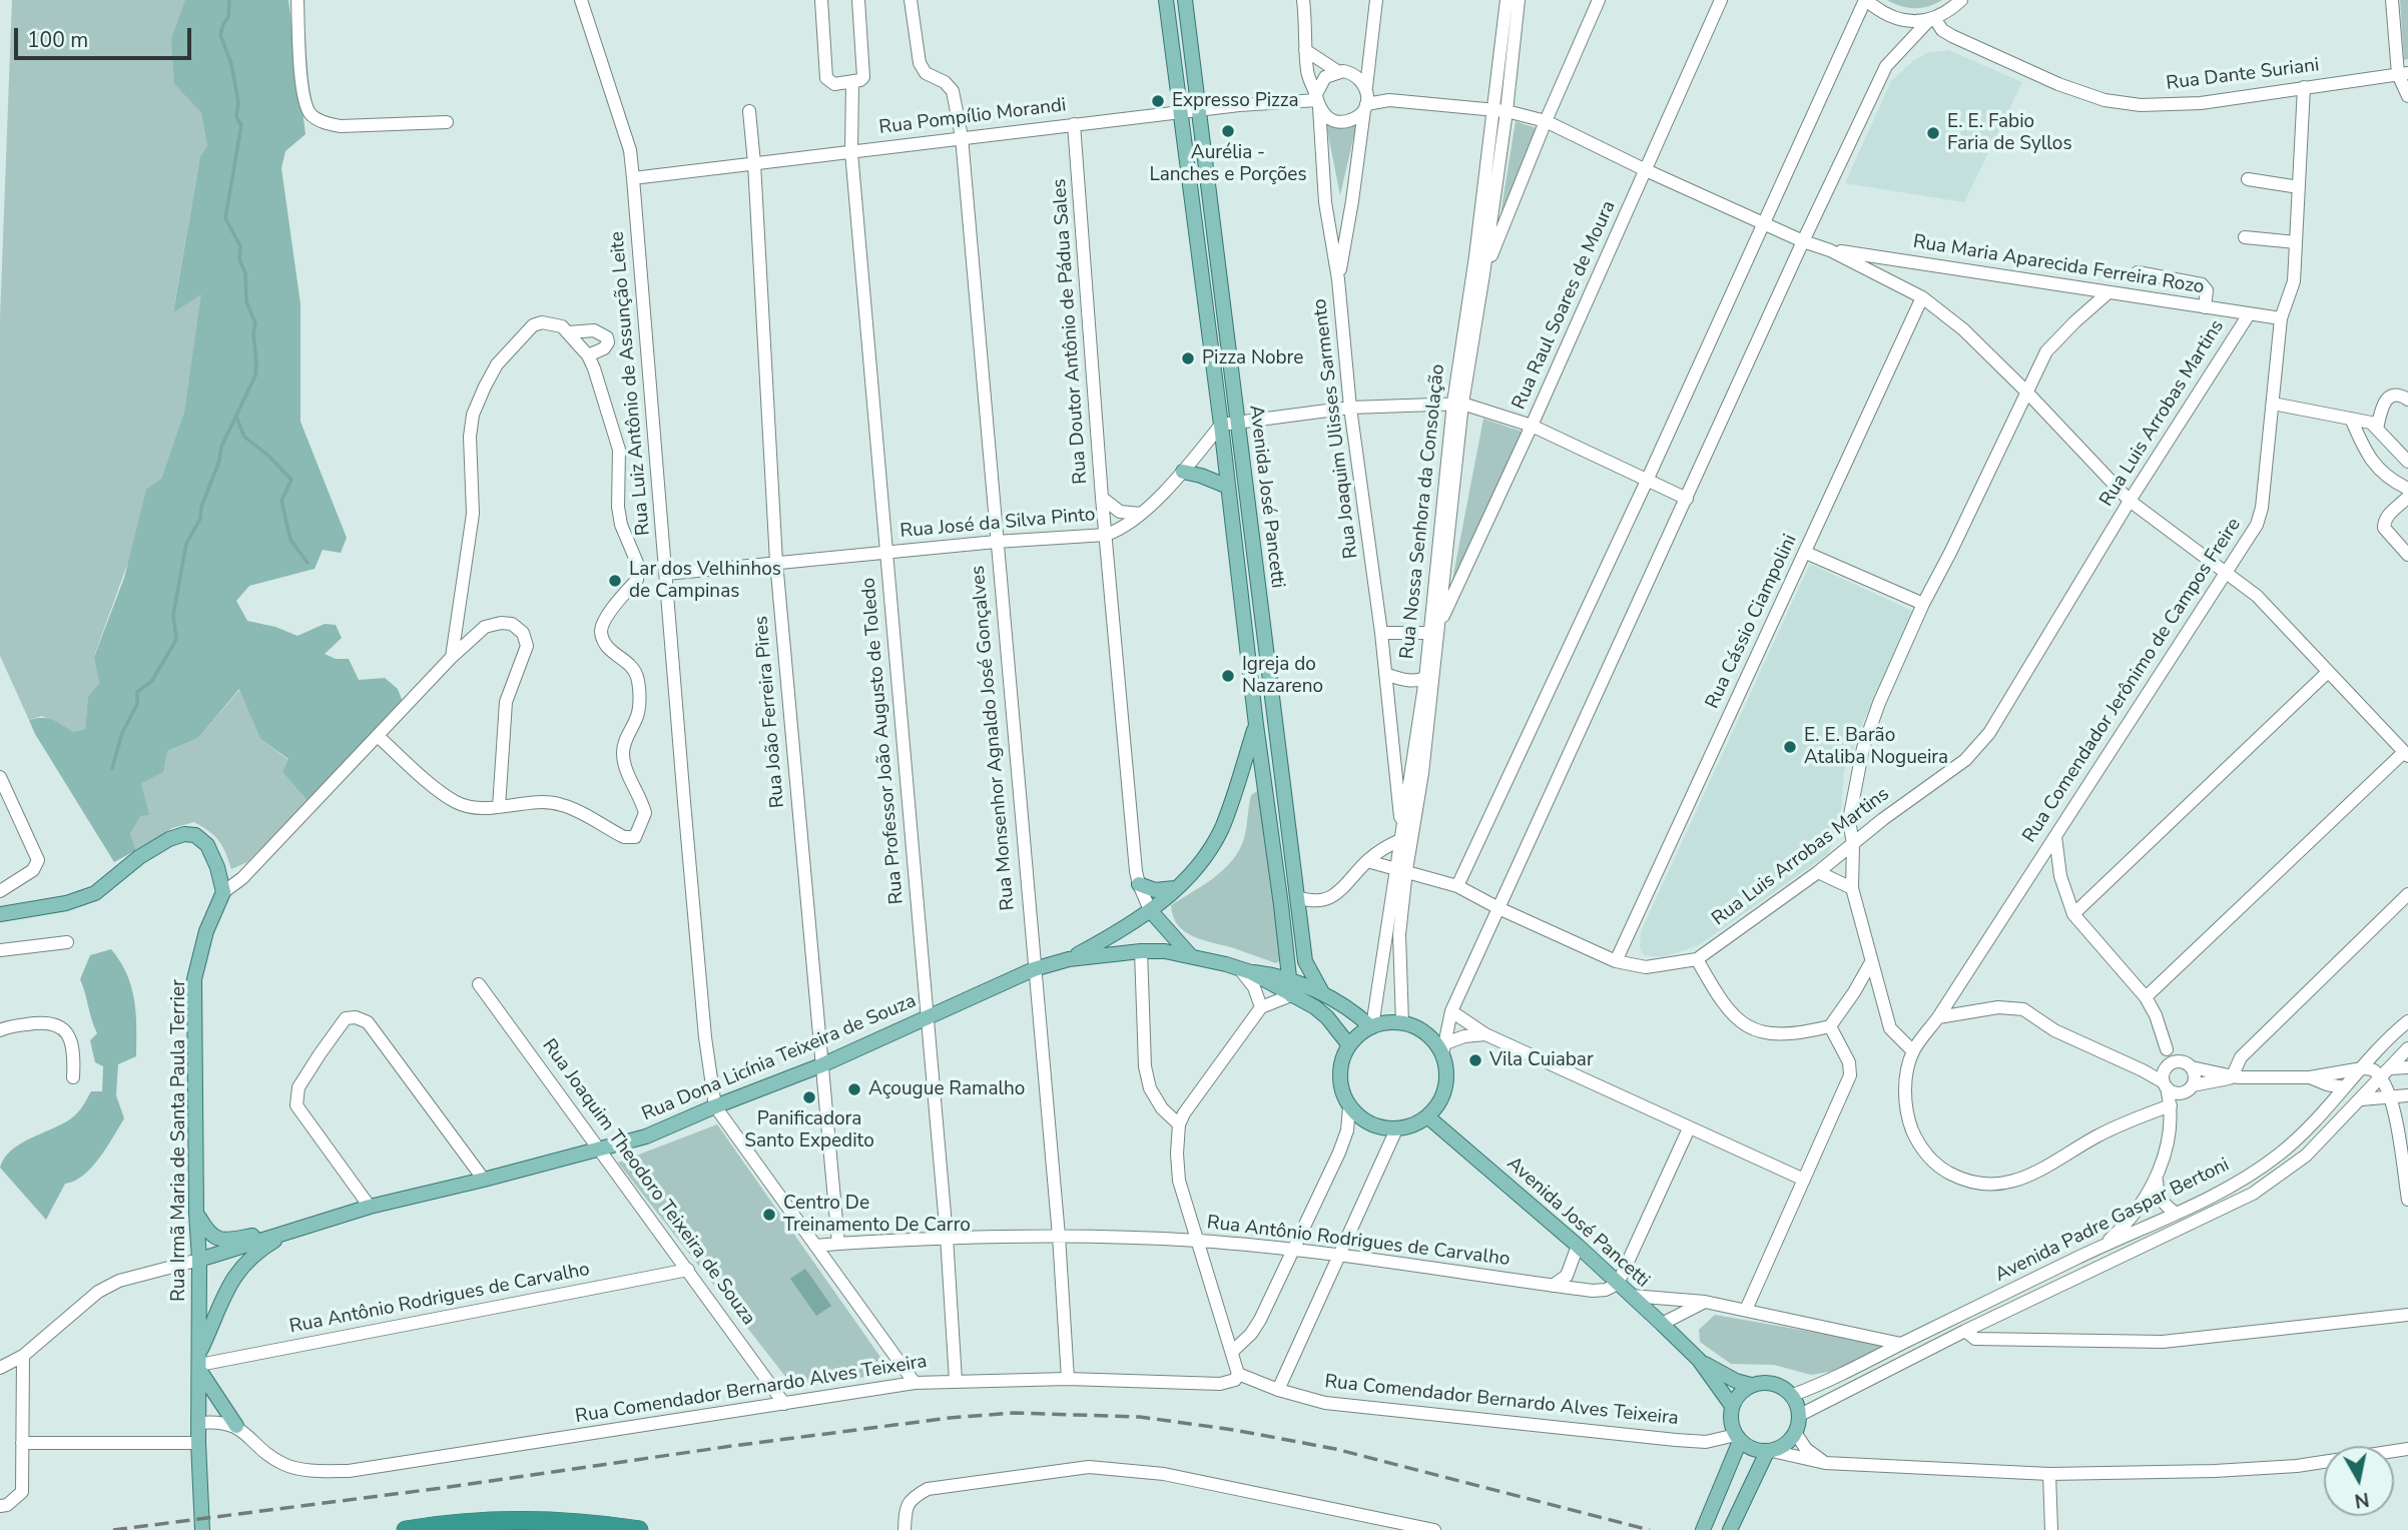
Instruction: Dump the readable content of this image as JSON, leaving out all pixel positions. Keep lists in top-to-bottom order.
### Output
{
  "streets": {
    "main road": ["Avenida José Pancetti", "Rua Dona Licínia Teixeira de Souza", "Rua Irmã Maria de Santa Paula Terrier"],
    "street": [
      "Rua Dante Suriani",
      "Rua Pompílio Morandi",
      "Rua Maria Aparecida Ferreira Rozo",
      "Rua Raul Soares de Moura",
      "Rua Doutor Antônio de Pádua Sales",
      "Rua Luiz Antônio de Assunção Leite",
      "Rua Luis Arrobas Martins",
      "Rua Joaquim Ulisses Sarmento",
      "Rua Nossa Senhora da Consolação",
      "Rua José da Silva Pinto",
      "Rua Cássio Ciampolini",
      "Rua Comendador Jerônimo de Campos Freire",
      "Rua João Ferreira Pires",
      "Rua Monsenhor Agnaldo José Gonçalves",
      "Rua Professor João Augusto de Toledo",
      "Rua Joaquim Theodoro Teixeira de Souza",
      "Avenida Padre Gaspar Bertoni",
      "Rua Antônio Rodrigues de Carvalho",
      "Rua Comendador Bernardo Alves Teixeira"
    ]
  },
  "crossings": [
    ["Rua Dante Suriani", "Rua Comendador Jerônimo de Campos Freire"],
    ["Rua Pompílio Morandi", "Rua Doutor Antônio de Pádua Sales"],
    ["Rua Pompílio Morandi", "Rua Luiz Antônio de Assunção Leite"],
    ["Rua Pompílio Morandi", "Rua Joaquim Ulisses Sarmento"],
    ["Rua Pompílio Morandi", "Avenida José Pancetti"],
    ["Rua Pompílio Morandi", "Rua João Ferreira Pires"],
    ["Rua Pompílio Morandi", "Rua Monsenhor Agnaldo José Gonçalves"],
    ["Rua Pompílio Morandi", "Rua Professor João Augusto de Toledo"],
    ["Rua Maria Aparecida Ferreira Rozo", "Rua Luis Arrobas Martins"],
    ["Rua Maria Aparecida Ferreira Rozo", "Rua Comendador Jerônimo de Campos Freire"],
    ["Rua Raul Soares de Moura", "Rua Nossa Senhora da Consolação"],
    ["Rua Doutor Antônio de Pádua Sales", "Rua José da Silva Pinto"],
    ["Rua Luiz Antônio de Assunção Leite", "Rua José da Silva Pinto"],
    ["Rua Luiz Antônio de Assunção Leite", "Rua Dona Licínia Teixeira de Souza"],
    ["Rua Luis Arrobas Martins", "Rua Nossa Senhora da Consolação"],
    ["Rua Luis Arrobas Martins", "Rua Cássio Ciampolini"],
    ["Rua Joaquim Ulisses Sarmento", "Rua Nossa Senhora da Consolação"],
    ["Avenida José Pancetti", "Rua Nossa Senhora da Consolação"],
    ["Avenida José Pancetti", "Rua José da Silva Pinto"],
    ["Avenida José Pancetti", "Rua Dona Licínia Teixeira de Souza"],
    ["Avenida José Pancetti", "Avenida Padre Gaspar Bertoni"],
    ["Avenida José Pancetti", "Rua Antônio Rodrigues de Carvalho"],
    ["Avenida José Pancetti", "Rua Comendador Bernardo Alves Teixeira"],
    ["Rua Nossa Senhora da Consolação", "Rua Dona Licínia Teixeira de Souza"],
    ["Rua José da Silva Pinto", "Rua João Ferreira Pires"],
    ["Rua José da Silva Pinto", "Rua Monsenhor Agnaldo José Gonçalves"],
    ["Rua José da Silva Pinto", "Rua Professor João Augusto de Toledo"],
    ["Rua João Ferreira Pires", "Rua Dona Licínia Teixeira de Souza"],
    ["Rua João Ferreira Pires", "Rua Antônio Rodrigues de Carvalho"],
    ["Rua Monsenhor Agnaldo José Gonçalves", "Rua Dona Licínia Teixeira de Souza"],
    ["Rua Monsenhor Agnaldo José Gonçalves", "Rua Antônio Rodrigues de Carvalho"],
    ["Rua Monsenhor Agnaldo José Gonçalves", "Rua Comendador Bernardo Alves Teixeira"],
    ["Rua Professor João Augusto de Toledo", "Rua Dona Licínia Teixeira de Souza"],
    ["Rua Professor João Augusto de Toledo", "Rua Antônio Rodrigues de Carvalho"],
    ["Rua Professor João Augusto de Toledo", "Rua Comendador Bernardo Alves Teixeira"],
    ["Rua Dona Licínia Teixeira de Souza", "Rua Irmã Maria de Santa Paula Terrier"],
    ["Rua Dona Licínia Teixeira de Souza", "Rua Joaquim Theodoro Teixeira de Souza"],
    ["Rua Irmã Maria de Santa Paula Terrier", "Rua Antônio Rodrigues de Carvalho"],
    ["Rua Joaquim Theodoro Teixeira de Souza", "Rua Antônio Rodrigues de Carvalho"],
    ["Rua Joaquim Theodoro Teixeira de Souza", "Rua Comendador Bernardo Alves Teixeira"],
    ["Avenida Padre Gaspar Bertoni", "Rua Comendador Bernardo Alves Teixeira"]
  ],
  "places": [
    "Expresso Pizza",
    "Aurélia - Lanches e Porções",
    "E. E. Fabio Faria de Syllos",
    "Pizza Nobre",
    "Lar dos Velhinhos de Campinas",
    "Igreja do Nazareno",
    "E. E. Barão Ataliba Nogueira",
    "Vila Cuiabar",
    "Açougue Ramalho",
    "Panificadora Santo Expedito",
    "Centro De Treinamento De Carro"
  ],
  "scale_bar": "100 m",
  "north": "bottom"
}
